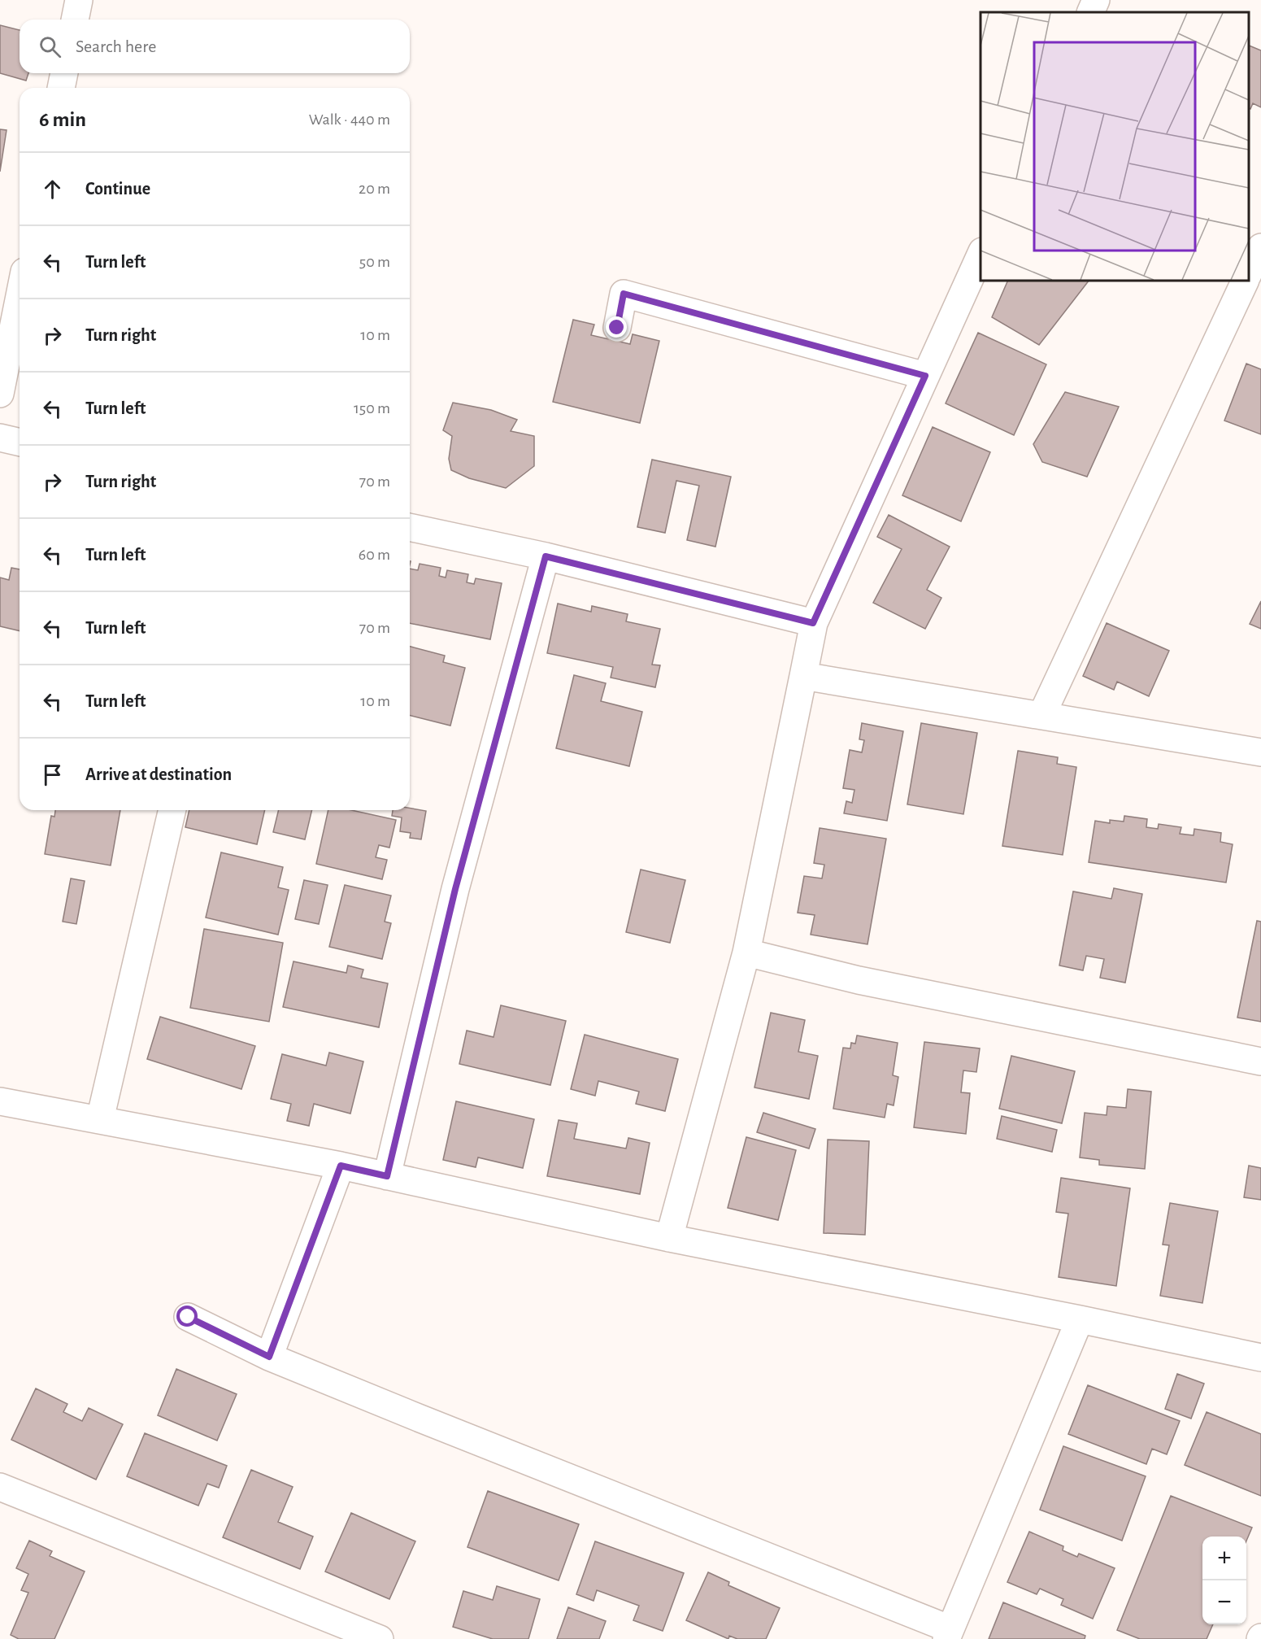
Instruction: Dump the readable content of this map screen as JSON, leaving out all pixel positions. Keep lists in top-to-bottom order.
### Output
{
  "page": {
    "search": "Search here",
    "heading": ["6 min", "Walk · 440 m"],
    "list": [
      ["Continue", "20 m"],
      ["Turn left", "50 m"],
      ["Turn right", "10 m"],
      ["Turn left", "150 m"],
      ["Turn right", "70 m"],
      ["Turn left", "60 m"],
      ["Turn left", "70 m"],
      ["Turn left", "10 m"],
      "Arrive at destination"
    ],
    "map_buttons": ["+", "−"]
  }
}
